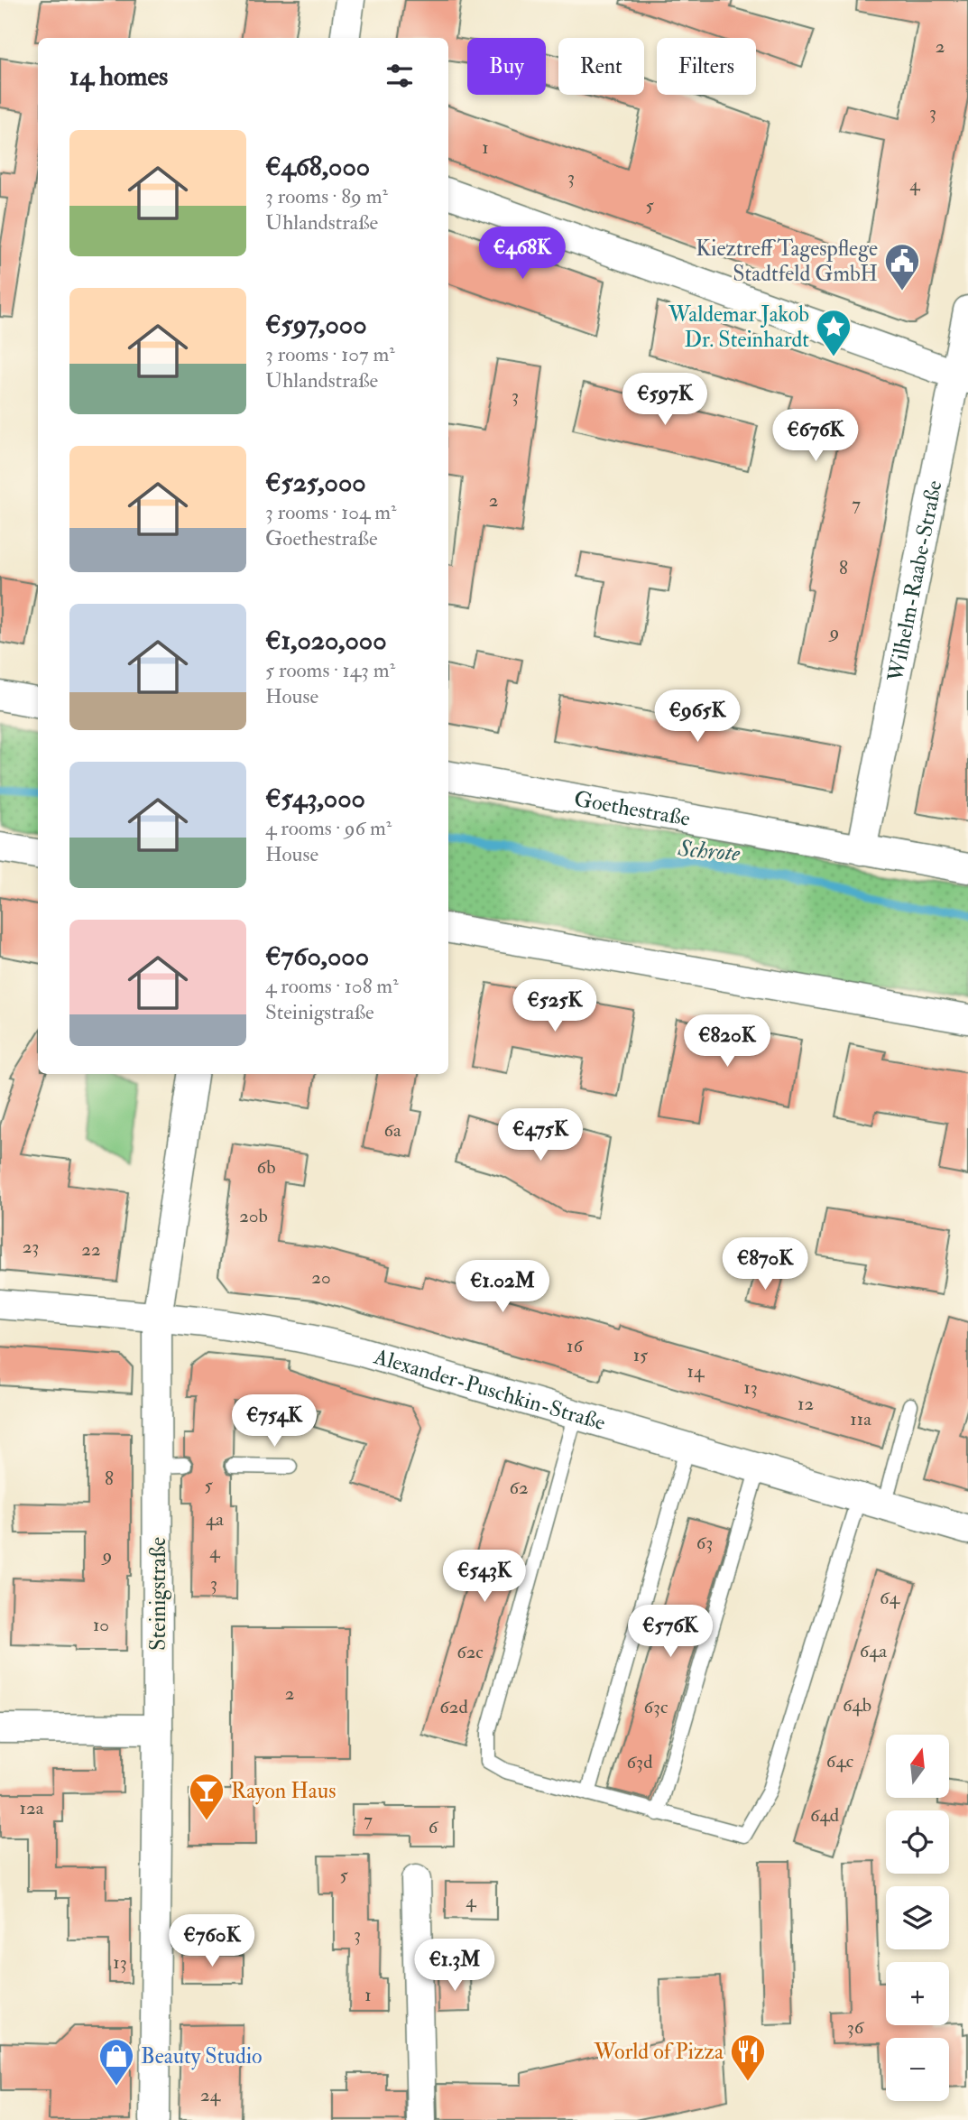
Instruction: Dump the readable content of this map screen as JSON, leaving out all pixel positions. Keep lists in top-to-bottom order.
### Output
{
  "streets": {
    "street": [
      "Wilhelm-Raabe-Straße",
      "Goethestraße",
      "Alexander-Puschkin-Straße",
      "Steinigstraße"
    ]
  },
  "crossings": [
    ["Wilhelm-Raabe-Straße", "Goethestraße"],
    ["Alexander-Puschkin-Straße", "Steinigstraße"]
  ],
  "water": ["Schrote"],
  "places": {
    "public building": ["Kieztreff Tagespflege Stadtfeld GmbH"],
    "place": ["Waldemar Jakob Dr. Steinhardt"],
    "bar": ["Rayon Haus"],
    "restaurant": ["World of Pizza"],
    "shop": ["Beauty Studio"]
  },
  "house_numbers": [
    "2",
    "3",
    "1",
    "3",
    "4",
    "5",
    "3",
    "2",
    "7",
    "8",
    "9",
    "6a",
    "6b",
    "20b",
    "23",
    "22",
    "20",
    "16",
    "15",
    "14",
    "13",
    "12",
    "11a",
    "8",
    "5",
    "62",
    "4a",
    "63",
    "4",
    "9",
    "3",
    "64",
    "10",
    "64a",
    "62c",
    "2",
    "64b",
    "62d",
    "63c",
    "64c",
    "63d",
    "12a",
    "64d",
    "7",
    "6",
    "5",
    "4",
    "3",
    "13",
    "1",
    "36",
    "24"
  ],
  "north": "top",
  "page": {
    "chip": ["Buy", "Rent", "Filters"],
    "heading": "14 homes",
    "list": [
      {
        "name": "€468,000",
        "note": "3 rooms · 89 m² · Uhlandstraße"
      },
      {
        "name": "€597,000",
        "note": "3 rooms · 107 m² · Uhlandstraße"
      },
      {
        "name": "€525,000",
        "note": "3 rooms · 104 m² · Goethestraße"
      },
      {
        "name": "€1,020,000",
        "note": "5 rooms · 143 m² · House"
      },
      {
        "name": "€543,000",
        "note": "4 rooms · 96 m² · House"
      },
      {
        "name": "€760,000",
        "note": "4 rooms · 108 m² · Steinigstraße"
      }
    ],
    "price": [
      "€468K",
      "€597K",
      "€676K",
      "€965K",
      "€525K",
      "€820K",
      "€475K",
      "€870K",
      "€1.02M",
      "€754K",
      "€543K",
      "€576K",
      "€760K",
      "€1.3M"
    ],
    "map_buttons": ["+", "−"]
  }
}
